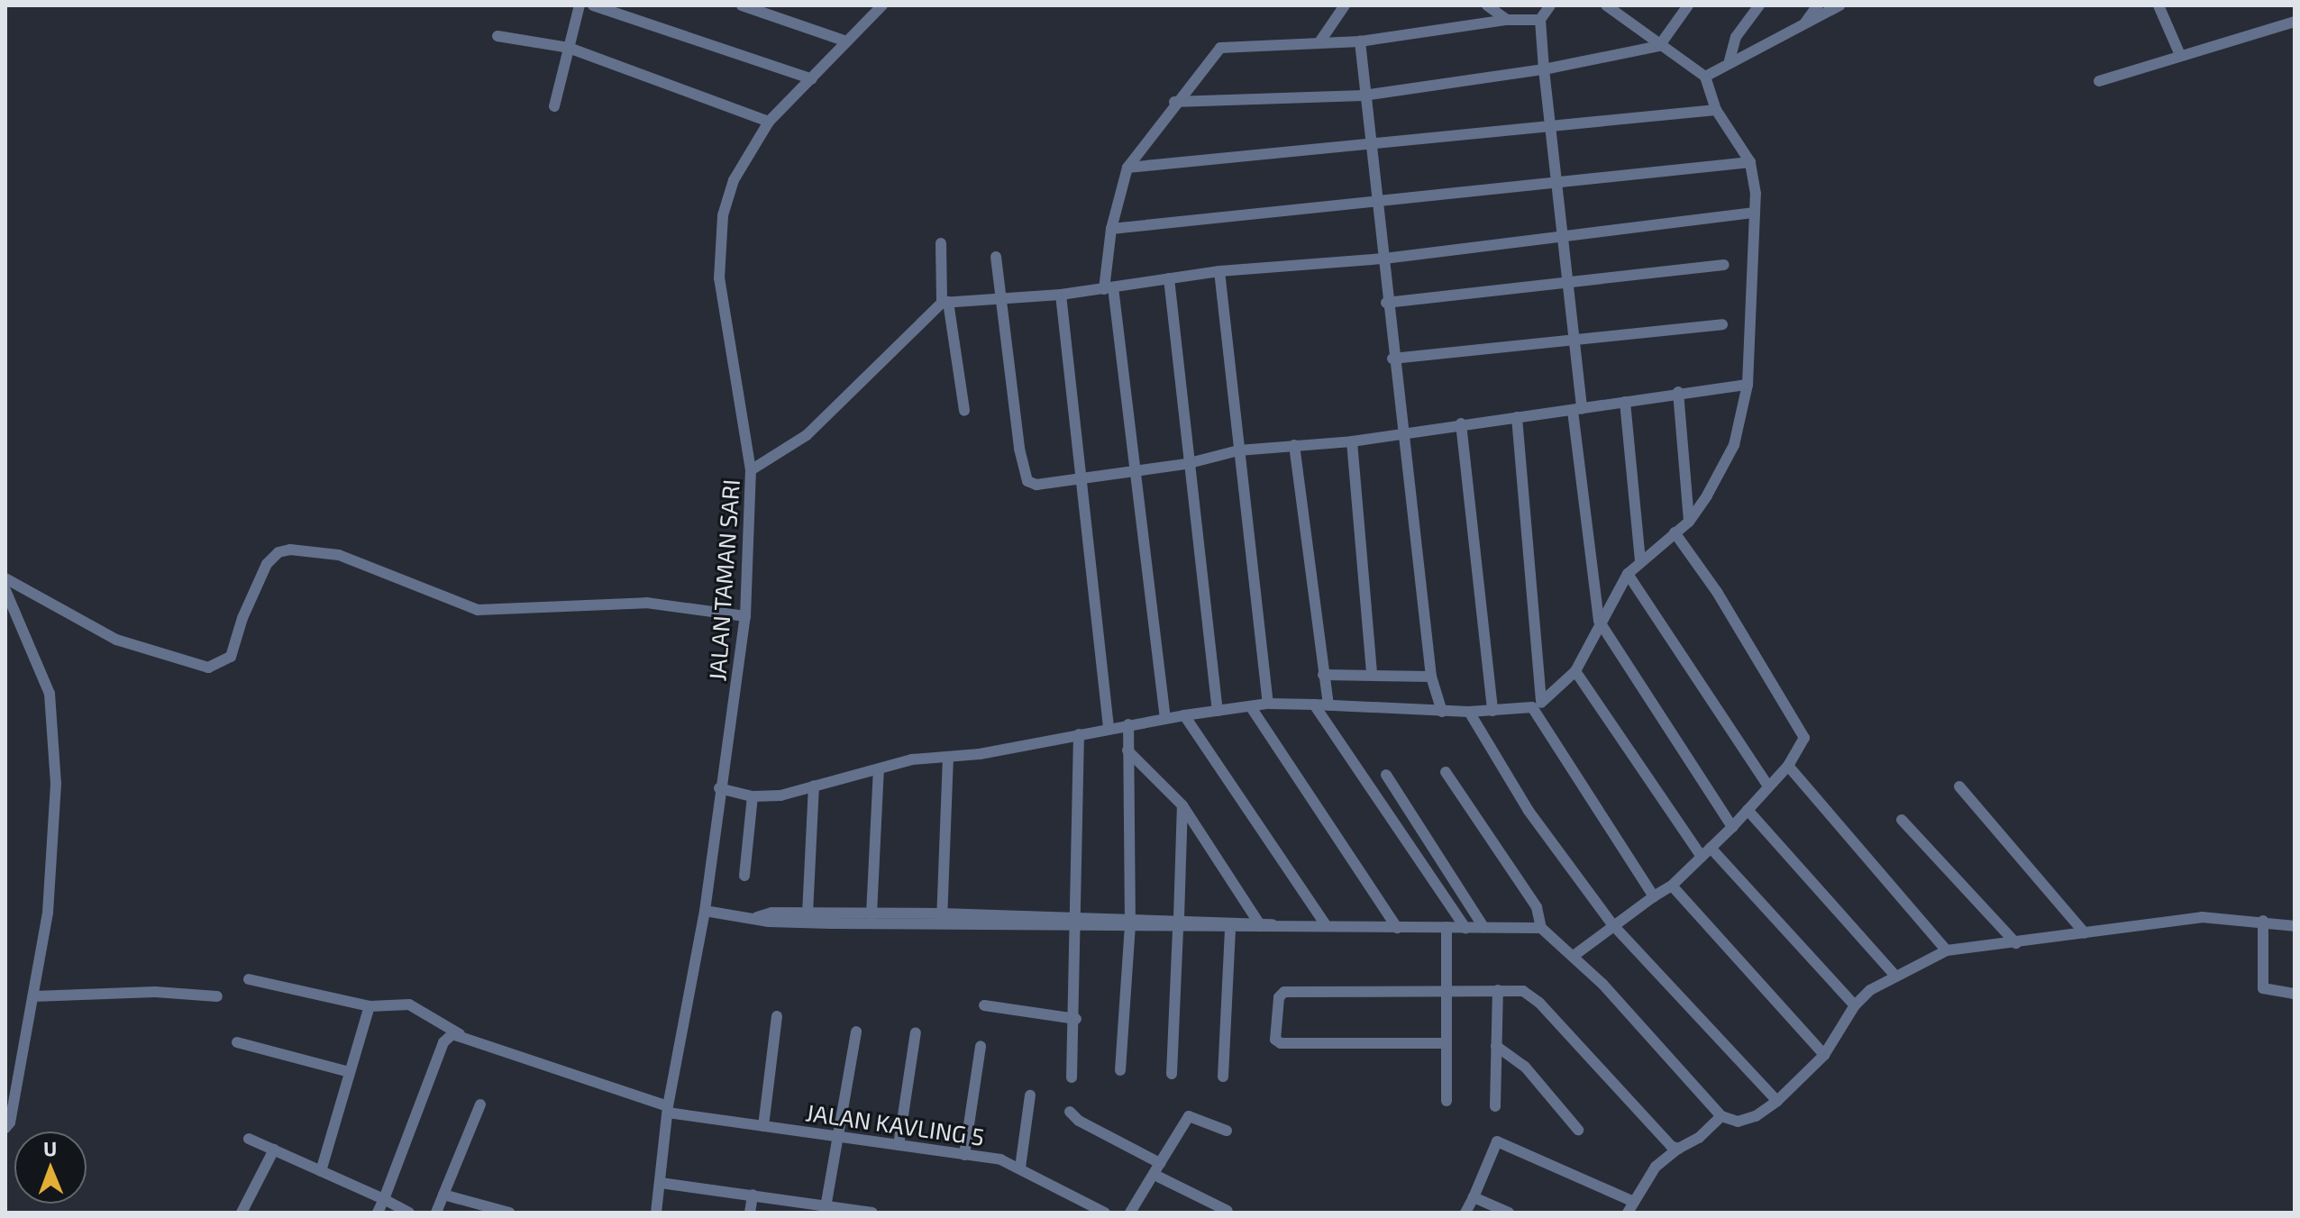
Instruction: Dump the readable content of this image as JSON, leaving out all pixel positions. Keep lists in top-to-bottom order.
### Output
{
  "streets": {
    "street": ["JALAN TAMAN SARI", "JALAN KAVLING 5"]
  },
  "crossings": [
    ["JALAN TAMAN SARI", "JALAN KAVLING 5"]
  ],
  "north": "top"
}
